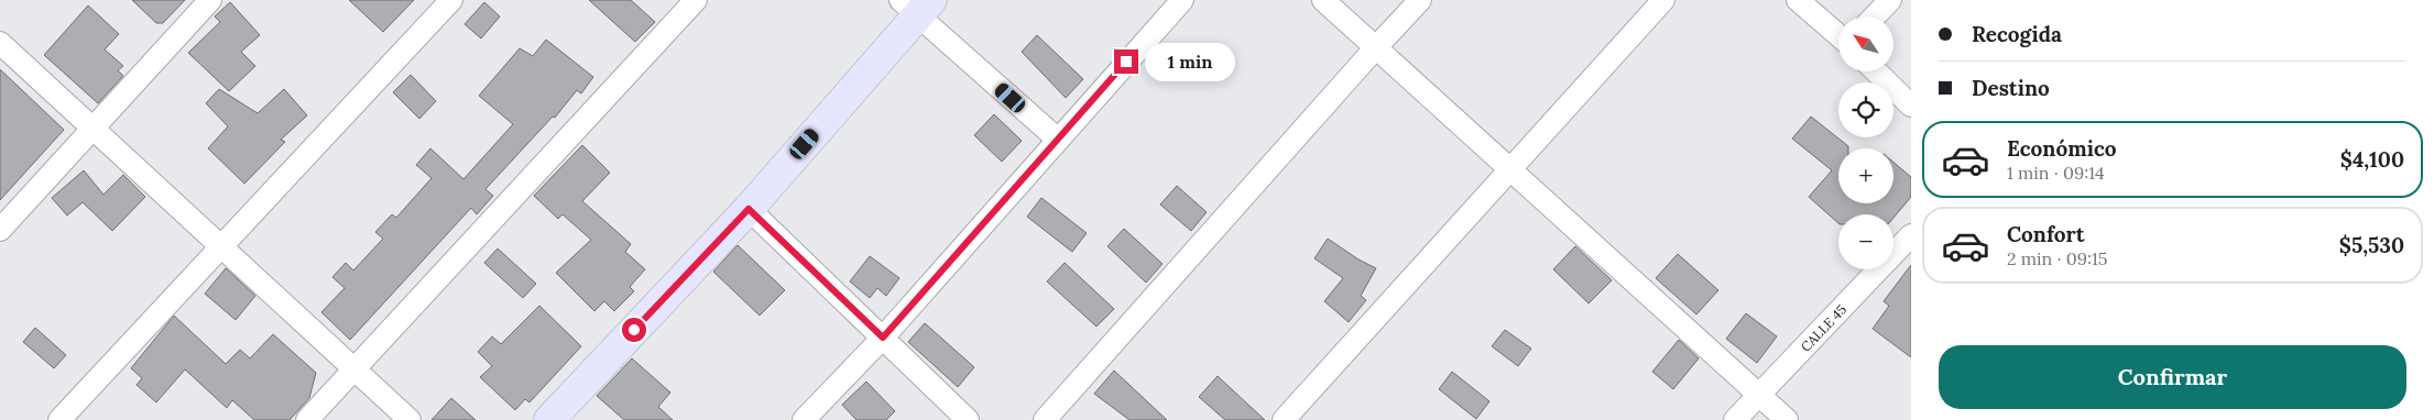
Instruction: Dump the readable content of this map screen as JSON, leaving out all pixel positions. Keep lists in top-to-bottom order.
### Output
{
  "streets": {
    "street": ["CALLE 45"]
  },
  "north": "top left",
  "page": {
    "banner": ["Recogida", "Destino"],
    "map_buttons": ["+", "−"],
    "bubble": "1 min",
    "list": [
      {
        "name": "Económico",
        "note": "1 min · 09:14",
        "value": "$4,100"
      },
      {
        "name": "Confort",
        "note": "2 min · 09:15",
        "value": "$5,530"
      }
    ],
    "buttons": "Confirmar"
  }
}
